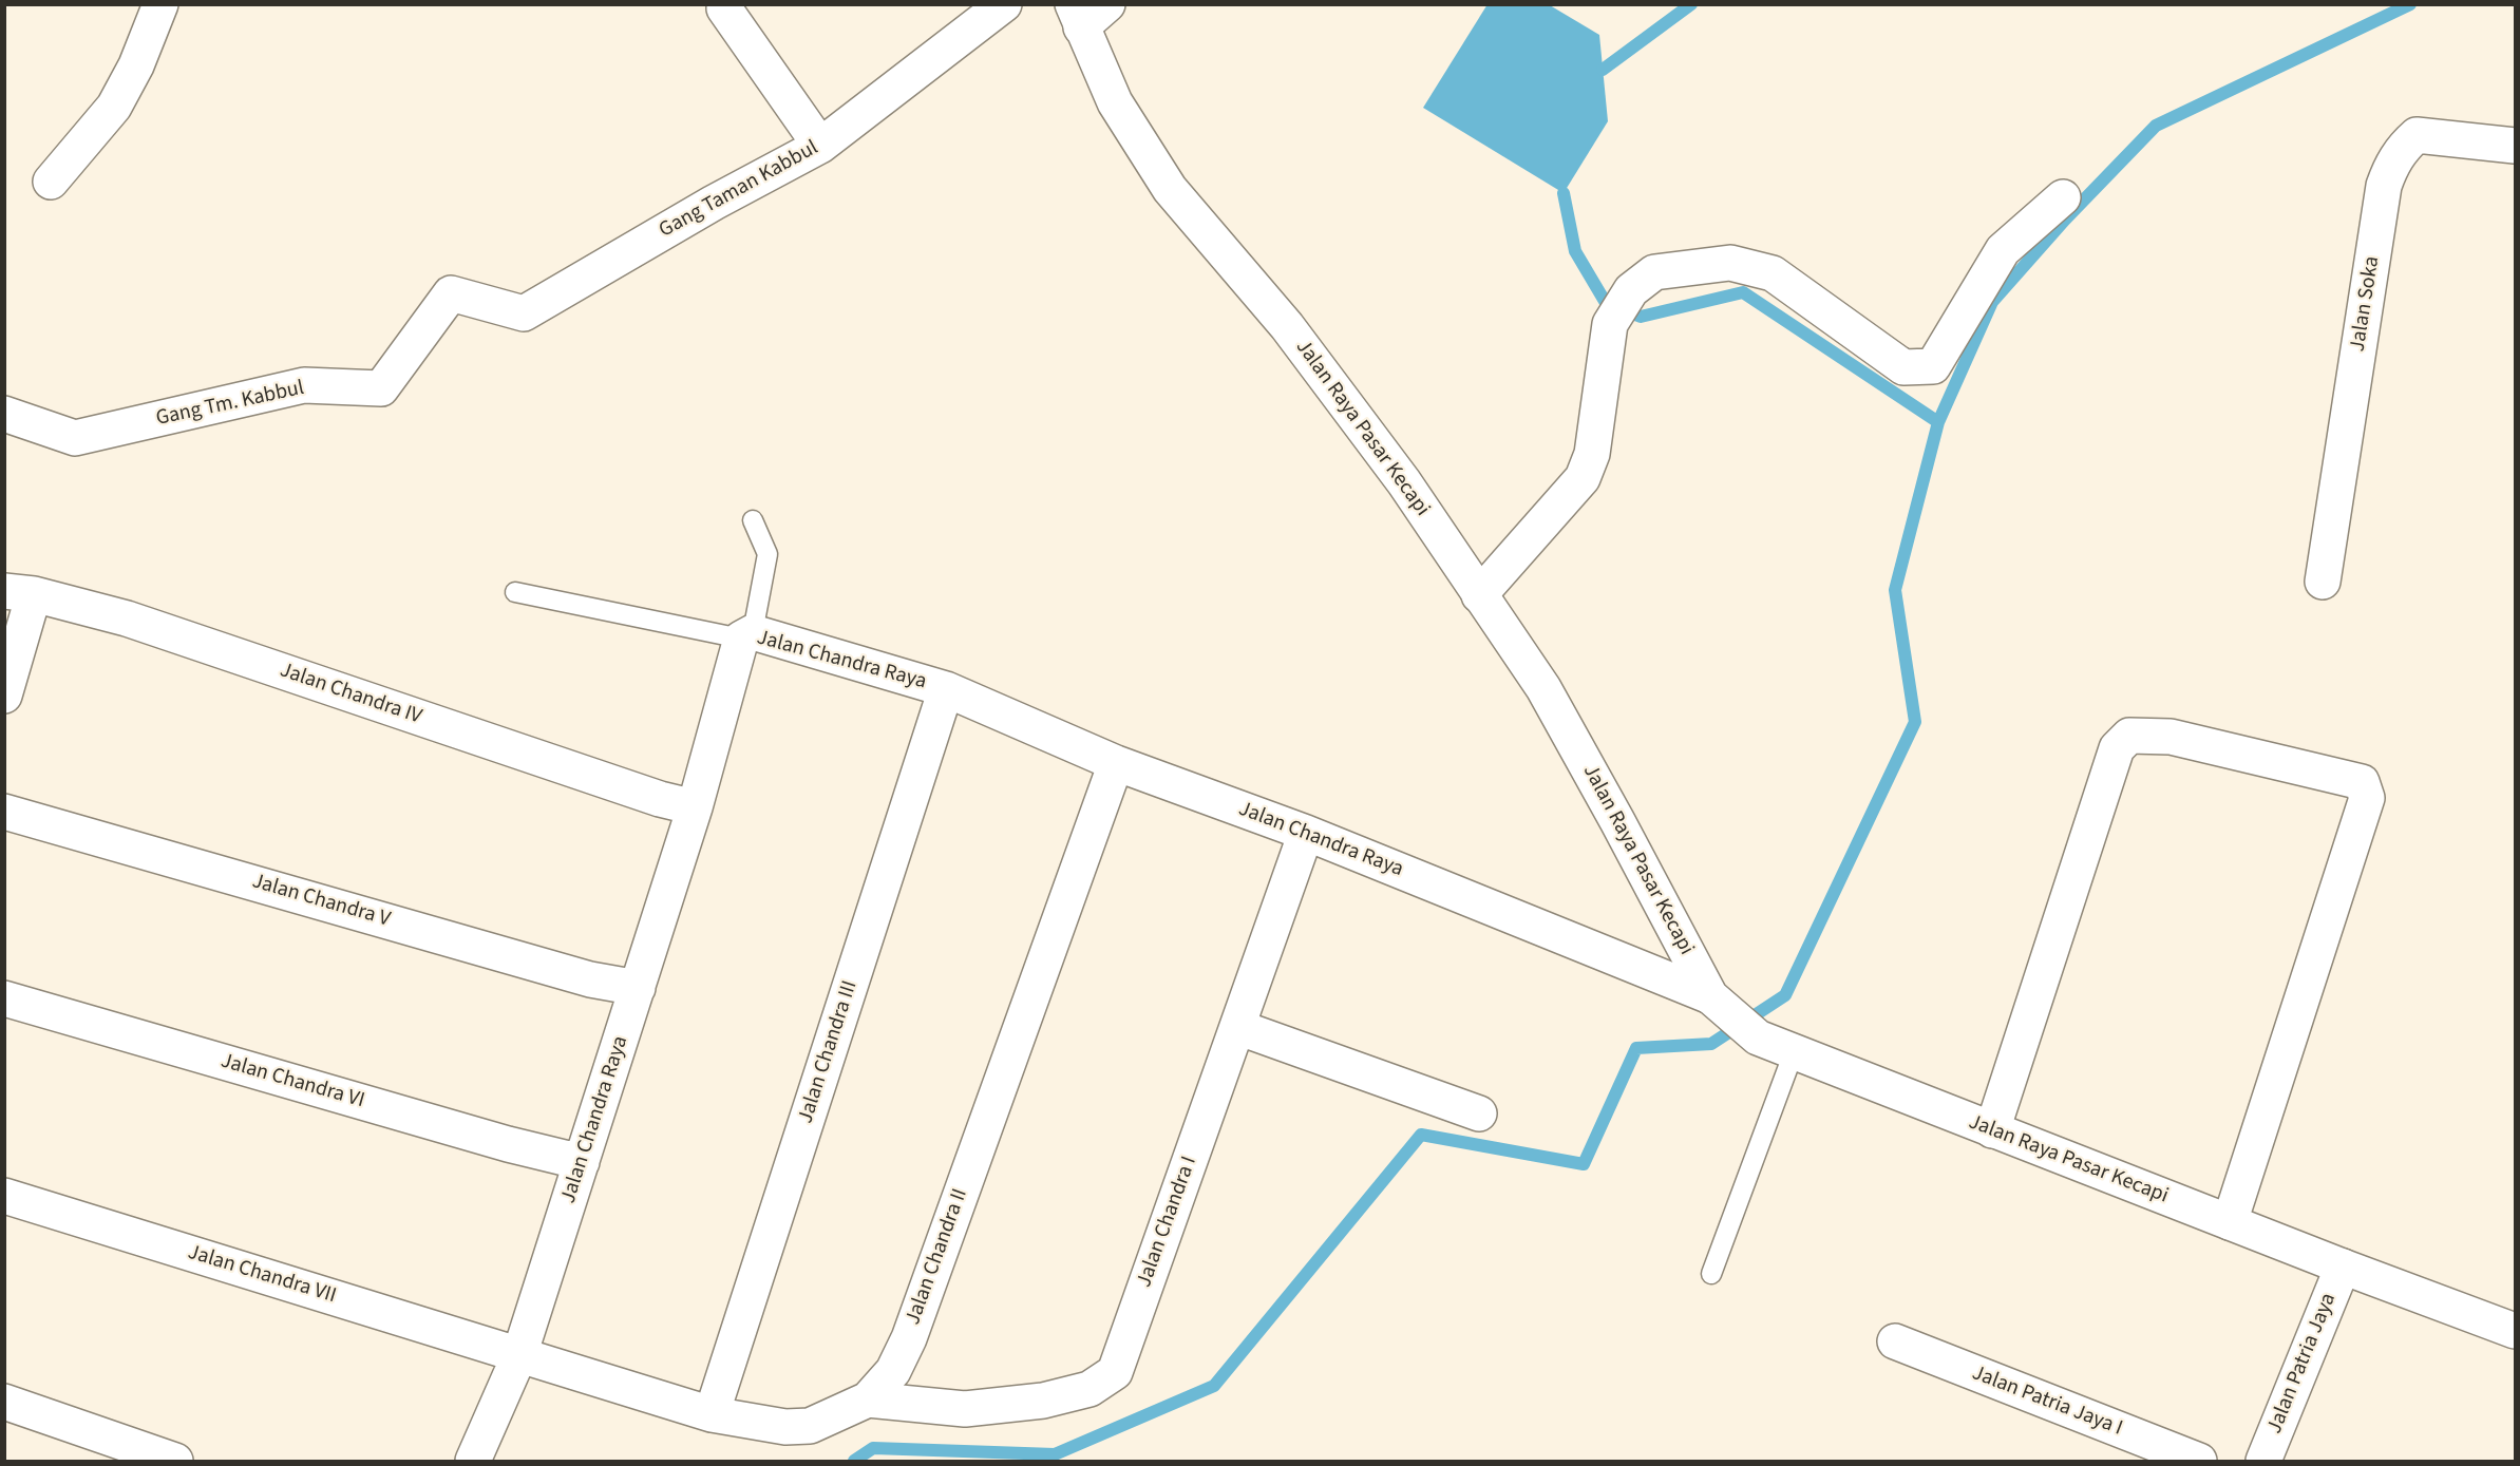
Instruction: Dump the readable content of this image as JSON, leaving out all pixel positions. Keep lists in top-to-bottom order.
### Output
{
  "streets": {
    "street": [
      "Gang Taman Kabbul",
      "Jalan Soka",
      "Gang Tm. Kabbul",
      "Jalan Raya Pasar Kecapi",
      "Jalan Chandra Raya",
      "Jalan Chandra IV",
      "Jalan Chandra V",
      "Jalan Chandra III",
      "Jalan Chandra VI",
      "Jalan Chandra I",
      "Jalan Chandra II",
      "Jalan Chandra VII",
      "Jalan Patria Jaya",
      "Jalan Patria Jaya I"
    ]
  },
  "crossings": [
    ["Gang Taman Kabbul", "Gang Tm. Kabbul"],
    ["Jalan Raya Pasar Kecapi", "Jalan Chandra Raya"],
    ["Jalan Raya Pasar Kecapi", "Jalan Patria Jaya"],
    ["Jalan Chandra Raya", "Jalan Chandra IV"],
    ["Jalan Chandra Raya", "Jalan Chandra V"],
    ["Jalan Chandra Raya", "Jalan Chandra III"],
    ["Jalan Chandra Raya", "Jalan Chandra VI"],
    ["Jalan Chandra Raya", "Jalan Chandra I"],
    ["Jalan Chandra Raya", "Jalan Chandra II"],
    ["Jalan Chandra Raya", "Jalan Chandra VII"],
    ["Jalan Chandra III", "Jalan Chandra II"],
    ["Jalan Chandra I", "Jalan Chandra II"],
    ["Jalan Chandra II", "Jalan Chandra VII"]
  ]
}
